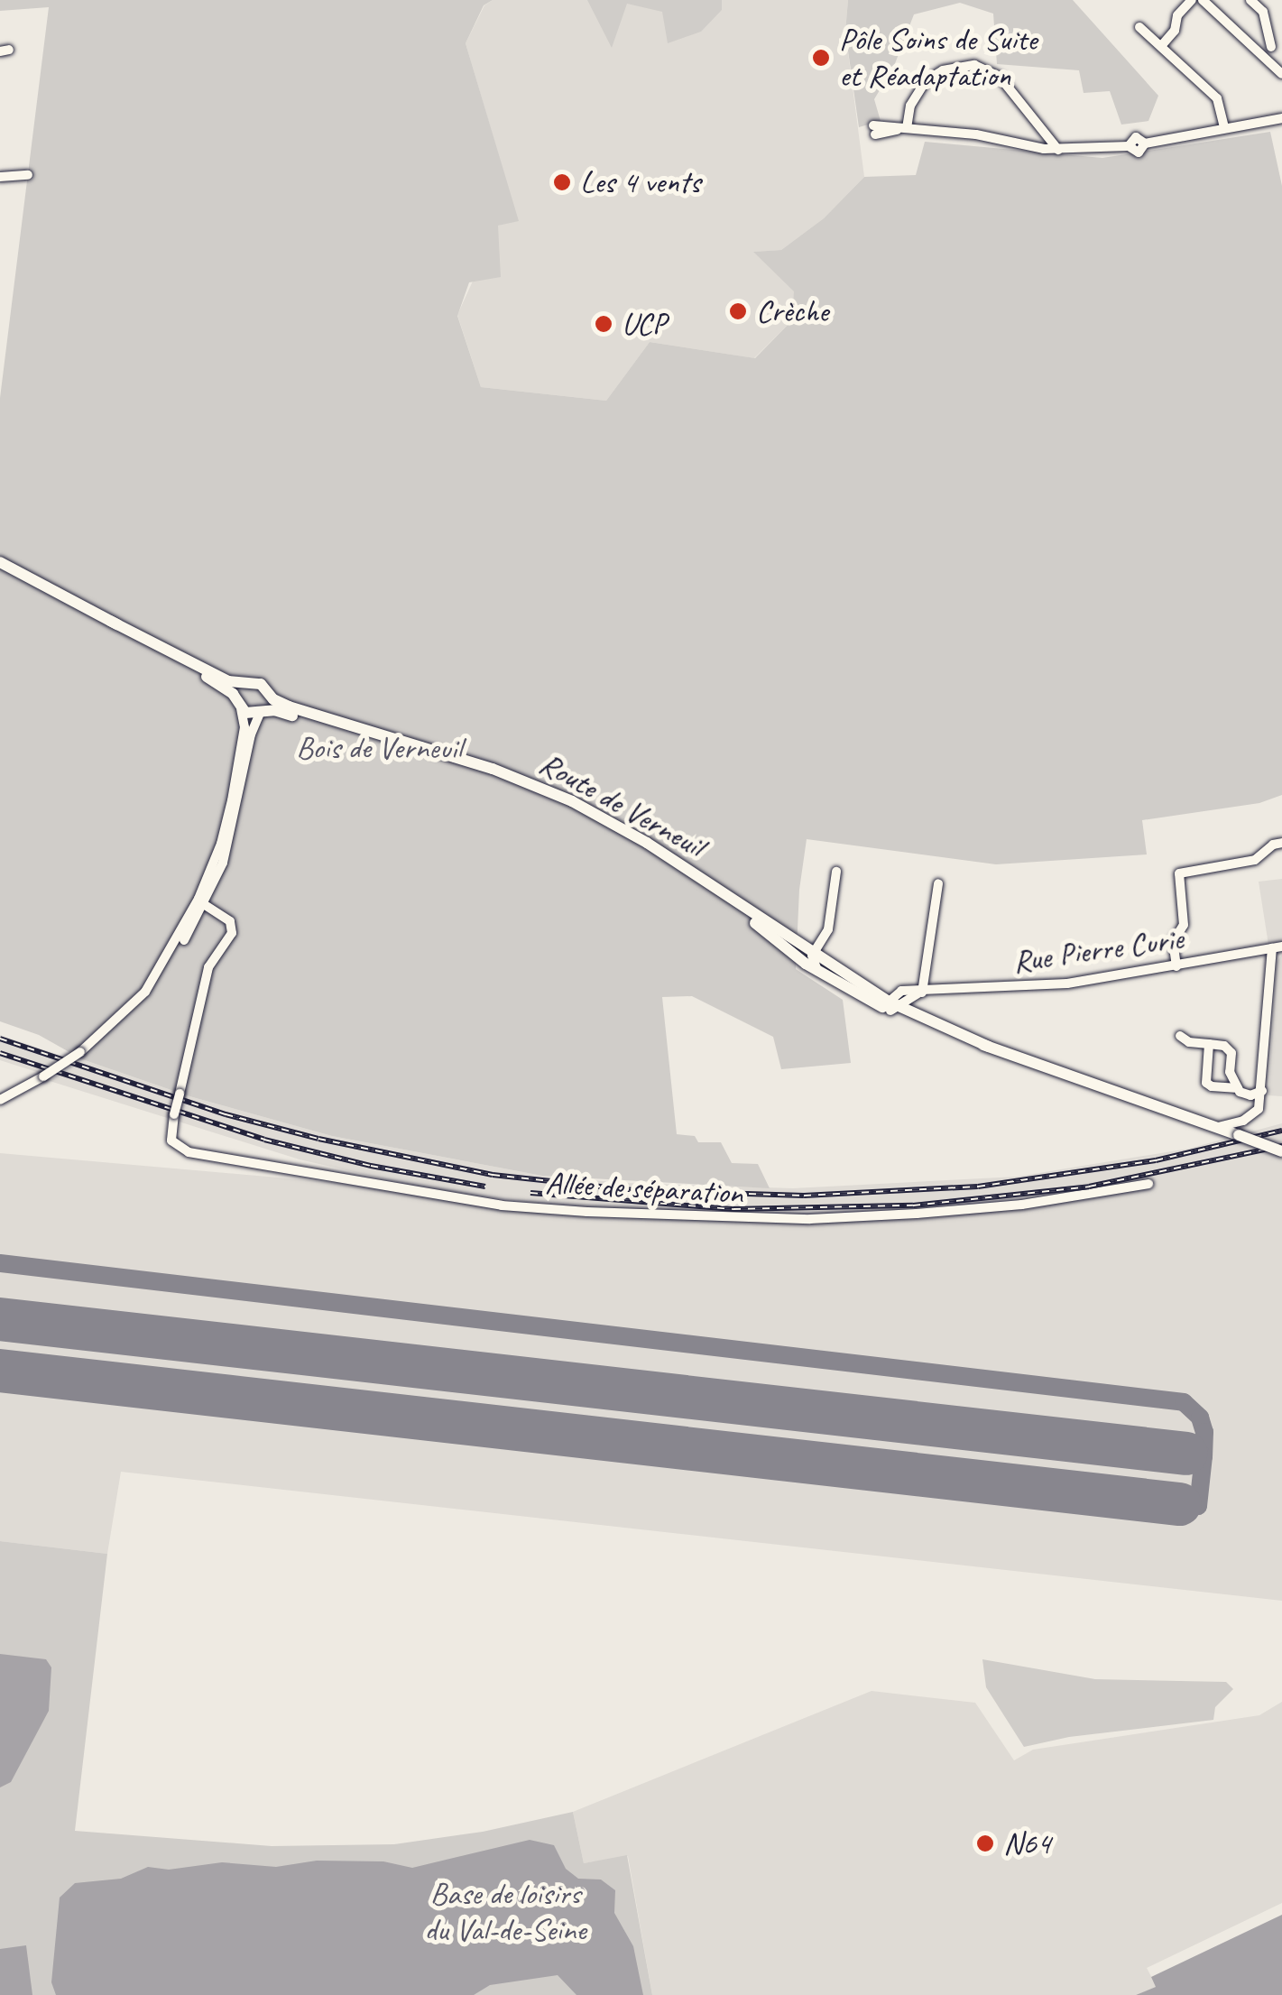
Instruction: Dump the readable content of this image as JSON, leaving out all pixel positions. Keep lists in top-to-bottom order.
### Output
{
  "streets": {
    "main road": ["Route de Verneuil"],
    "street": ["Rue Pierre Curie", "Allée de séparation"]
  },
  "crossings": [
    ["Route de Verneuil", "Rue Pierre Curie"]
  ],
  "parks": ["Bois de Verneuil", "Base de loisirs du Val-de-Seine"],
  "places": [
    "Pôle Soins de Suite et Réadaptation",
    "Les 4 vents",
    "Crèche",
    "UCP",
    "N64"
  ]
}
